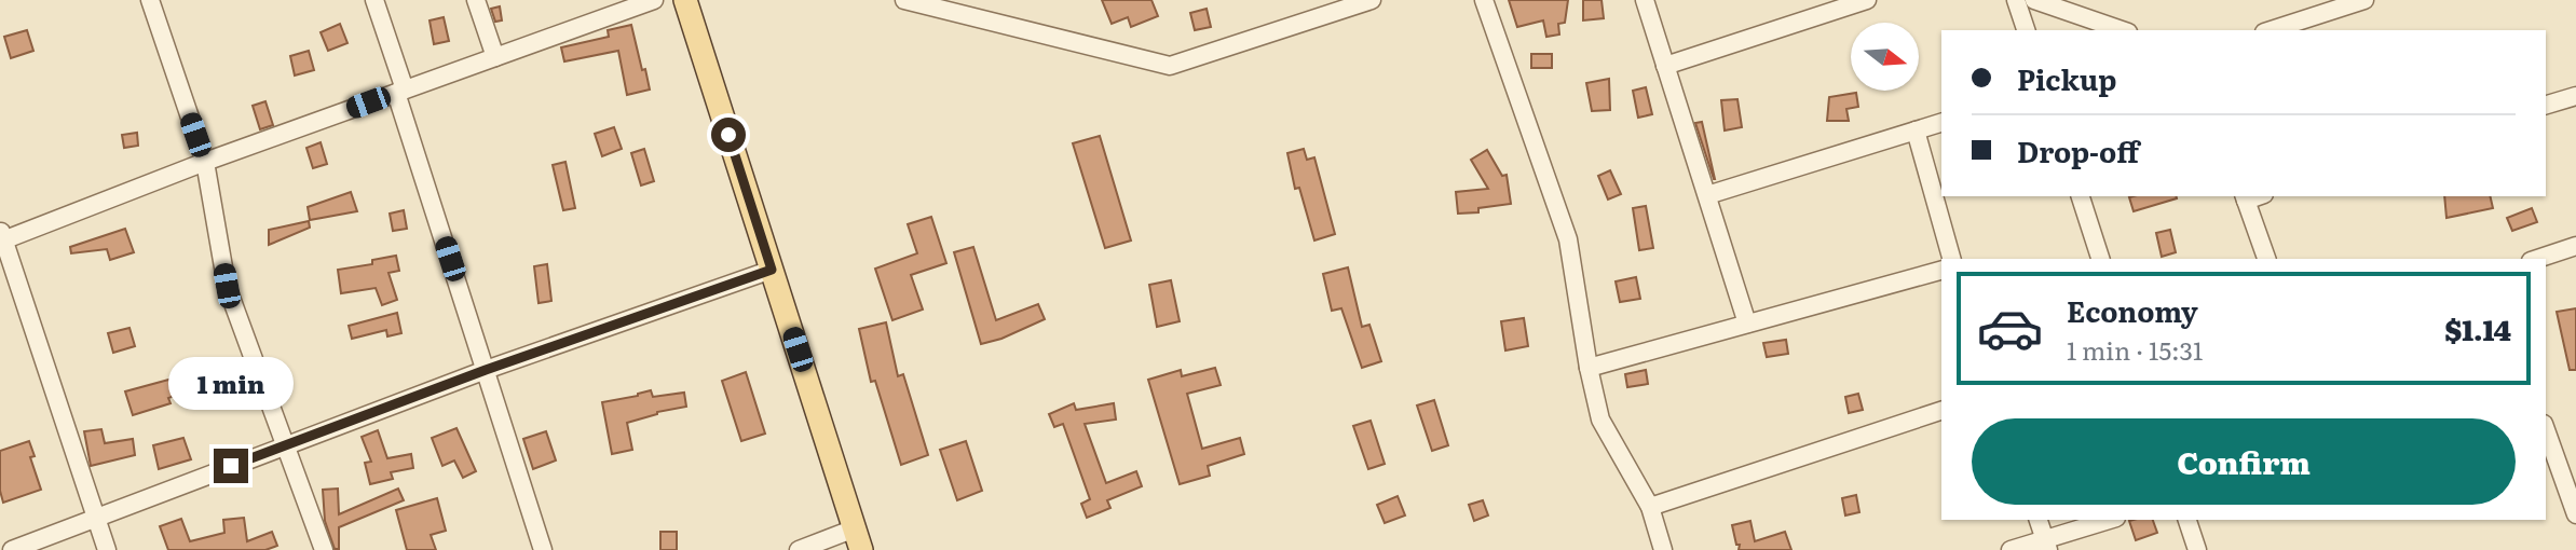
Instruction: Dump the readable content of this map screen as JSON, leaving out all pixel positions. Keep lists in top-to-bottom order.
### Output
{
  "north": "right",
  "page": {
    "banner": ["Pickup", "Drop-off"],
    "list": [
      {
        "name": "Economy",
        "note": "1 min · 15:31",
        "value": "$1.14"
      }
    ],
    "bubble": "1 min",
    "buttons": "Confirm"
  }
}
